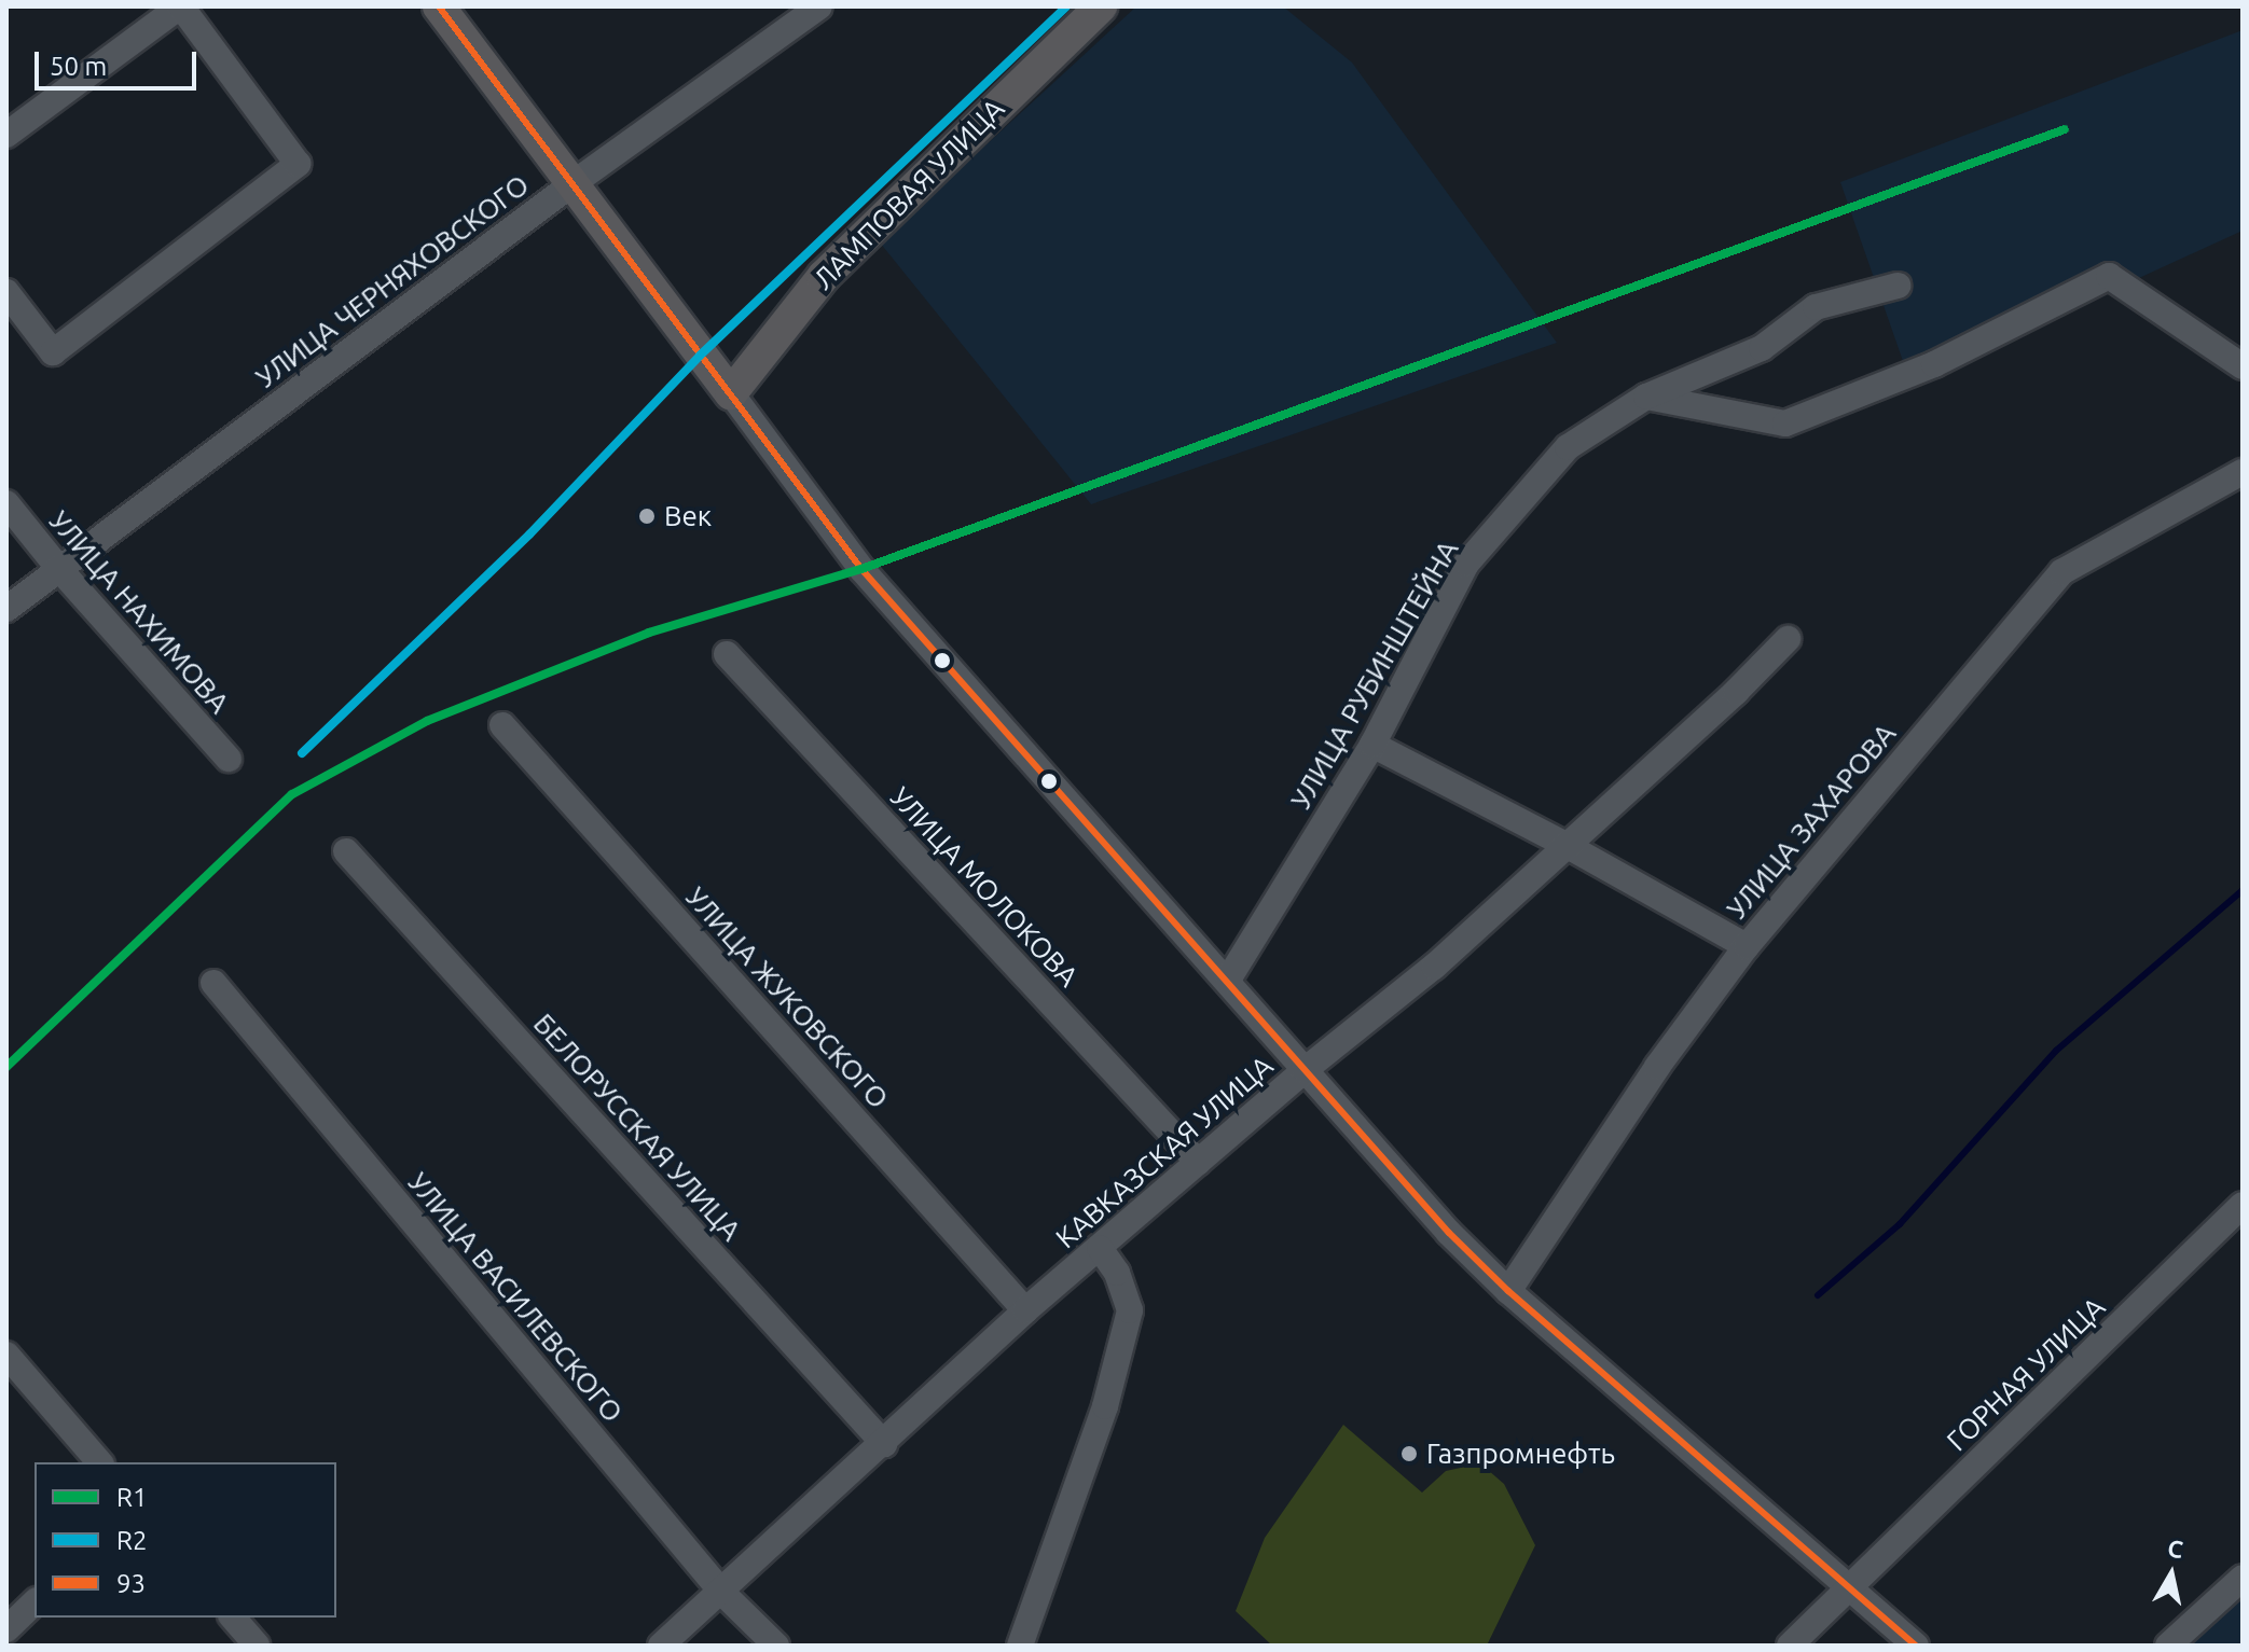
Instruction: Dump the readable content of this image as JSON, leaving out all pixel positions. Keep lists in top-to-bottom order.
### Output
{
  "streets": {
    "main road": ["ЛАМПОВАЯ УЛИЦА"],
    "street": [
      "УЛИЦА ЧЕРНЯХОВСКОГО",
      "УЛИЦА НАХИМОВА",
      "УЛИЦА РУБИНШТЕЙНА",
      "УЛИЦА ЗАХАРОВА",
      "УЛИЦА МОЛОКОВА",
      "УЛИЦА ЖУКОВСКОГО",
      "БЕЛОРУССКАЯ УЛИЦА",
      "КАВКАЗСКАЯ УЛИЦА",
      "УЛИЦА ВАСИЛЕВСКОГО",
      "ГОРНАЯ УЛИЦА"
    ]
  },
  "crossings": [
    ["УЛИЦА ЧЕРНЯХОВСКОГО", "УЛИЦА НАХИМОВА"],
    ["УЛИЦА МОЛОКОВА", "КАВКАЗСКАЯ УЛИЦА"],
    ["УЛИЦА ЖУКОВСКОГО", "КАВКАЗСКАЯ УЛИЦА"],
    ["БЕЛОРУССКАЯ УЛИЦА", "КАВКАЗСКАЯ УЛИЦА"],
    ["КАВКАЗСКАЯ УЛИЦА", "УЛИЦА ВАСИЛЕВСКОГО"]
  ],
  "places": ["Век", "Газпромнефть"],
  "lines": ["transit line R2", "transit line 93", "transit line R1"],
  "legend": ["R1", "R2", "93"],
  "scale_bar": "50 m",
  "north": "top"
}
